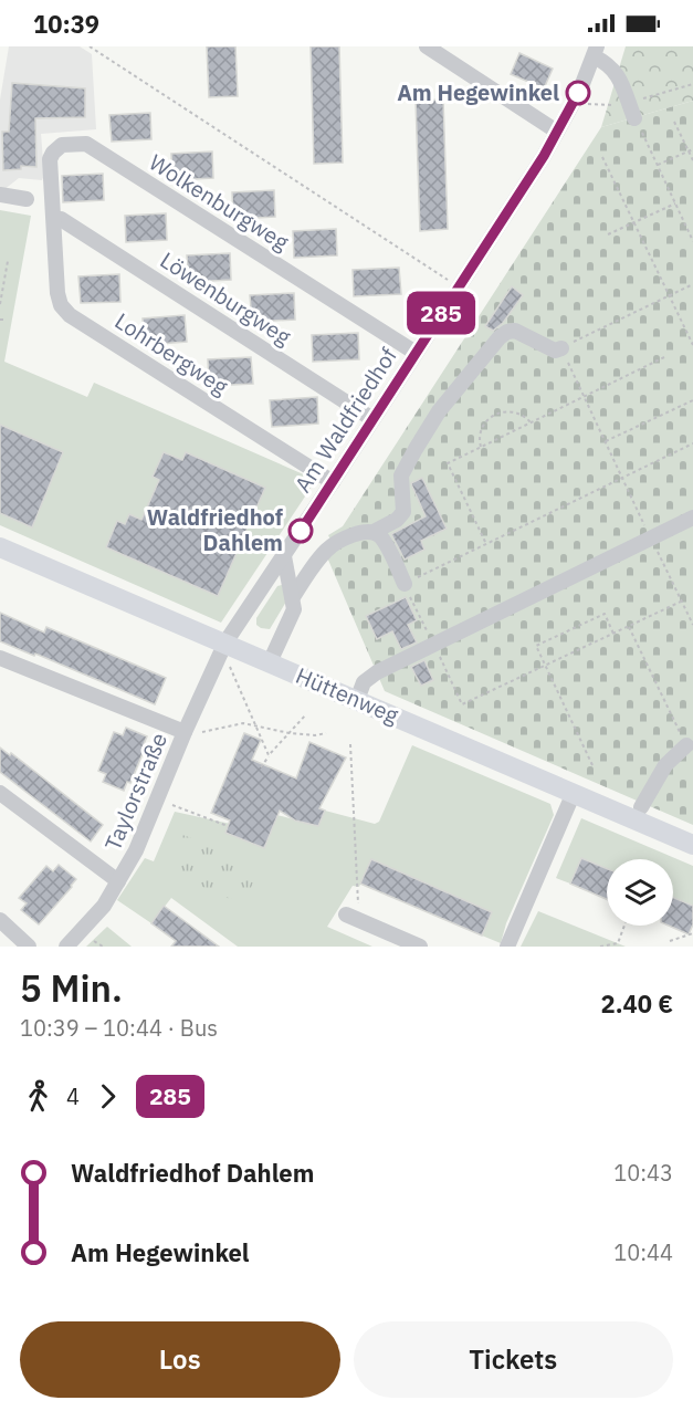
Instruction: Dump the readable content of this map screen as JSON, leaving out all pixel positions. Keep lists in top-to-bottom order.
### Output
{
  "streets": {
    "main road": ["Hüttenweg"],
    "street": [
      "Wolkenburgweg",
      "Löwenburgweg",
      "Lohrbergweg",
      "Am Waldfriedhof",
      "Taylorstraße"
    ]
  },
  "crossings": [
    ["Wolkenburgweg", "Löwenburgweg"],
    ["Wolkenburgweg", "Lohrbergweg"],
    ["Wolkenburgweg", "Am Waldfriedhof"],
    ["Löwenburgweg", "Lohrbergweg"],
    ["Löwenburgweg", "Am Waldfriedhof"],
    ["Lohrbergweg", "Am Waldfriedhof"],
    ["Am Waldfriedhof", "Hüttenweg"],
    ["Am Waldfriedhof", "Taylorstraße"],
    ["Hüttenweg", "Taylorstraße"]
  ],
  "places": ["Am Hegewinkel", "Waldfriedhof Dahlem"],
  "lines": ["bus line 285"],
  "page": {
    "status": "10:39",
    "on_map": "285",
    "heading": ["5 Min.", "10:39 – 10:44 · Bus", "2.40 €"],
    "legs": ["4", "285"],
    "list": [
      {
        "name": "Waldfriedhof Dahlem",
        "value": "10:43"
      },
      {
        "name": "Am Hegewinkel",
        "value": "10:44"
      }
    ],
    "buttons": ["Los", "Tickets"]
  }
}
